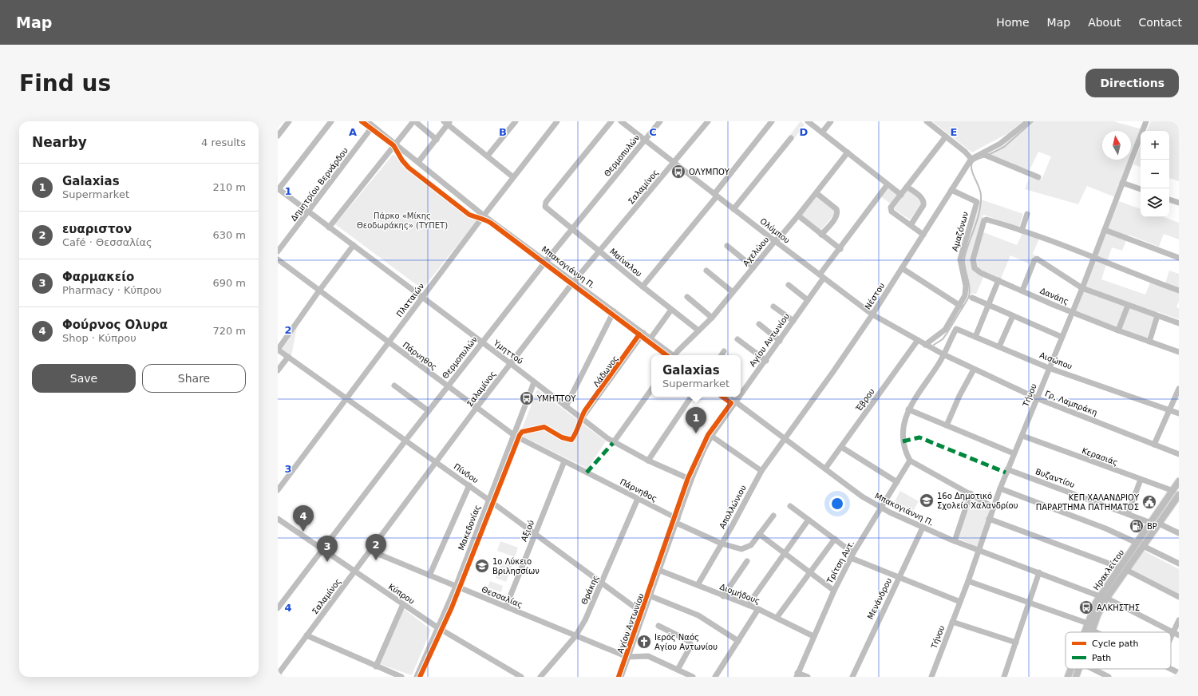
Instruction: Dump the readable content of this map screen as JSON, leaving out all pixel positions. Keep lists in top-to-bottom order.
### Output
{
  "streets": {
    "main road": ["Ηρακλείτου"],
    "street": [
      "Θερμοπυλών",
      "Δημητρίου Βερνάρδου",
      "Σαλαμίνος",
      "Ολύμπου",
      "Αμαζόνων",
      "Αχελώου",
      "Μαίναλου",
      "Μπακογιάννη Π.",
      "Νέστου",
      "Δανάης",
      "Πλαταιών",
      "Αγίου Αντωνίου",
      "Υμηττού",
      "Πάρνηθος",
      "Αισώπου",
      "Λάδωνος",
      "Τήνου",
      "Έβρου",
      "Γρ, Λαμπράκη",
      "Κερασιάς",
      "Πίνδου",
      "Βυζαντίου",
      "Απολλώνιου",
      "Μακεδονίας",
      "Αξιού",
      "Τρίτση Αντ.",
      "Θράκης",
      "Κύπρου",
      "Διομήδους",
      "Θεσσαλίας",
      "Μενάνδρου"
    ]
  },
  "crossings": [
    ["Θερμοπυλών", "Ολύμπου"],
    ["Θερμοπυλών", "Μαίναλου"],
    ["Θερμοπυλών", "Μπακογιάννη Π."],
    ["Θερμοπυλών", "Υμηττού"],
    ["Θερμοπυλών", "Πάρνηθος"],
    ["Θερμοπυλών", "Πίνδου"],
    ["Θερμοπυλών", "Κύπρου"],
    ["Δημητρίου Βερνάρδου", "Μπακογιάννη Π."],
    ["Δημητρίου Βερνάρδου", "Υμηττού"],
    ["Σαλαμίνος", "Ολύμπου"],
    ["Σαλαμίνος", "Μαίναλου"],
    ["Σαλαμίνος", "Μπακογιάννη Π."],
    ["Σαλαμίνος", "Υμηττού"],
    ["Σαλαμίνος", "Πάρνηθος"],
    ["Σαλαμίνος", "Πίνδου"],
    ["Σαλαμίνος", "Κύπρου"],
    ["Σαλαμίνος", "Θεσσαλίας"],
    ["Ολύμπου", "Αμαζόνων"],
    ["Ολύμπου", "Αχελώου"],
    ["Ολύμπου", "Νέστου"],
    ["Ολύμπου", "Αγίου Αντωνίου"],
    ["Ολύμπου", "Έβρου"],
    ["Ολύμπου", "Γρ, Λαμπράκη"],
    ["Αμαζόνων", "Νέστου"],
    ["Αμαζόνων", "Γρ, Λαμπράκη"],
    ["Αχελώου", "Μαίναλου"],
    ["Μπακογιάννη Π.", "Νέστου"],
    ["Μπακογιάννη Π.", "Πλαταιών"],
    ["Μπακογιάννη Π.", "Αγίου Αντωνίου"],
    ["Μπακογιάννη Π.", "Λάδωνος"],
    ["Μπακογιάννη Π.", "Τήνου"],
    ["Μπακογιάννη Π.", "Έβρου"],
    ["Μπακογιάννη Π.", "Απολλώνιου"],
    ["Μπακογιάννη Π.", "Τρίτση Αντ."],
    ["Μπακογιάννη Π.", "Ηρακλείτου"],
    ["Μπακογιάννη Π.", "Μενάνδρου"],
    ["Νέστου", "Απολλώνιου"],
    ["Δανάης", "Τήνου"],
    ["Πλαταιών", "Υμηττού"],
    ["Πλαταιών", "Πάρνηθος"],
    ["Πλαταιών", "Πίνδου"],
    ["Αγίου Αντωνίου", "Υμηττού"],
    ["Αγίου Αντωνίου", "Πάρνηθος"],
    ["Αγίου Αντωνίου", "Πίνδου"],
    ["Αγίου Αντωνίου", "Διομήδους"],
    ["Αγίου Αντωνίου", "Θεσσαλίας"],
    ["Υμηττού", "Λάδωνος"],
    ["Υμηττού", "Μακεδονίας"],
    ["Πάρνηθος", "Απολλώνιου"],
    ["Πάρνηθος", "Μακεδονίας"],
    ["Πάρνηθος", "Αξιού"],
    ["Πάρνηθος", "Θράκης"],
    ["Αισώπου", "Τήνου"],
    ["Αισώπου", "Γρ, Λαμπράκη"],
    ["Τήνου", "Γρ, Λαμπράκη"],
    ["Τήνου", "Κερασιάς"],
    ["Τήνου", "Βυζαντίου"],
    ["Κερασιάς", "Ηρακλείτου"],
    ["Πίνδου", "Μακεδονίας"],
    ["Πίνδου", "Αξιού"],
    ["Πίνδου", "Θράκης"],
    ["Βυζαντίου", "Ηρακλείτου"],
    ["Απολλώνιου", "Διομήδους"],
    ["Μακεδονίας", "Κύπρου"],
    ["Μακεδονίας", "Θεσσαλίας"],
    ["Αξιού", "Θεσσαλίας"],
    ["Τρίτση Αντ.", "Διομήδους"],
    ["Θράκης", "Θεσσαλίας"]
  ],
  "parks": ["Πάρκο «Μίκης Θεοδωράκης» (ΤΥΠΕΤ)"],
  "places": {
    "bus stop": ["ΟΛΥΜΠΟΥ", "ΥΜΗΤΤΟΥ", "ΑΛΚΗΣΤΗΣ"],
    "school or university": ["16ο Δημοτικό Σχολείο Χαλανδρίου", "1o Λύκειο Βριλησσίων"],
    "public building": ["ΚΕΠ ΧΑΛΑΝΔΡΙΟΥ ΠΑΡΑΡΤΗΜΑ ΠΑΤΗΜΑΤΟΣ"],
    "fuel station": ["BP"],
    "church": ["Ιερός Ναός Αγίου Αντωνίου"]
  },
  "legend": ["Cycle path", "Path"],
  "north": "top",
  "page": {
    "header": "Map",
    "nav": [
      "Home",
      "Map",
      "About",
      "Contact"
    ],
    "buttons": [
      "Directions",
      ["Save", "Share"]
    ],
    "title": "Find us",
    "heading": ["Nearby", "4 results"],
    "map_buttons": ["+", "−"],
    "list": [
      {
        "mark": "1",
        "name": "Galaxias",
        "note": "Supermarket",
        "value": "210 m"
      },
      {
        "mark": "2",
        "name": "ευαριστον",
        "note": "Café · Θεσσαλίας",
        "value": "630 m"
      },
      {
        "mark": "3",
        "name": "Φαρμακείο",
        "note": "Pharmacy · Κύπρου",
        "value": "690 m"
      },
      {
        "mark": "4",
        "name": "Φούρνος Ολυρα",
        "note": "Shop · Κύπρου",
        "value": "720 m"
      }
    ],
    "popup": ["Galaxias", "Supermarket"],
    "pins": [
      "1",
      "4",
      "2",
      "3"
    ]
  },
  "grid": {
    "columns": [
      "A",
      "B",
      "C",
      "D",
      "E"
    ],
    "rows": [
      "1",
      "2",
      "3",
      "4"
    ]
  }
}
